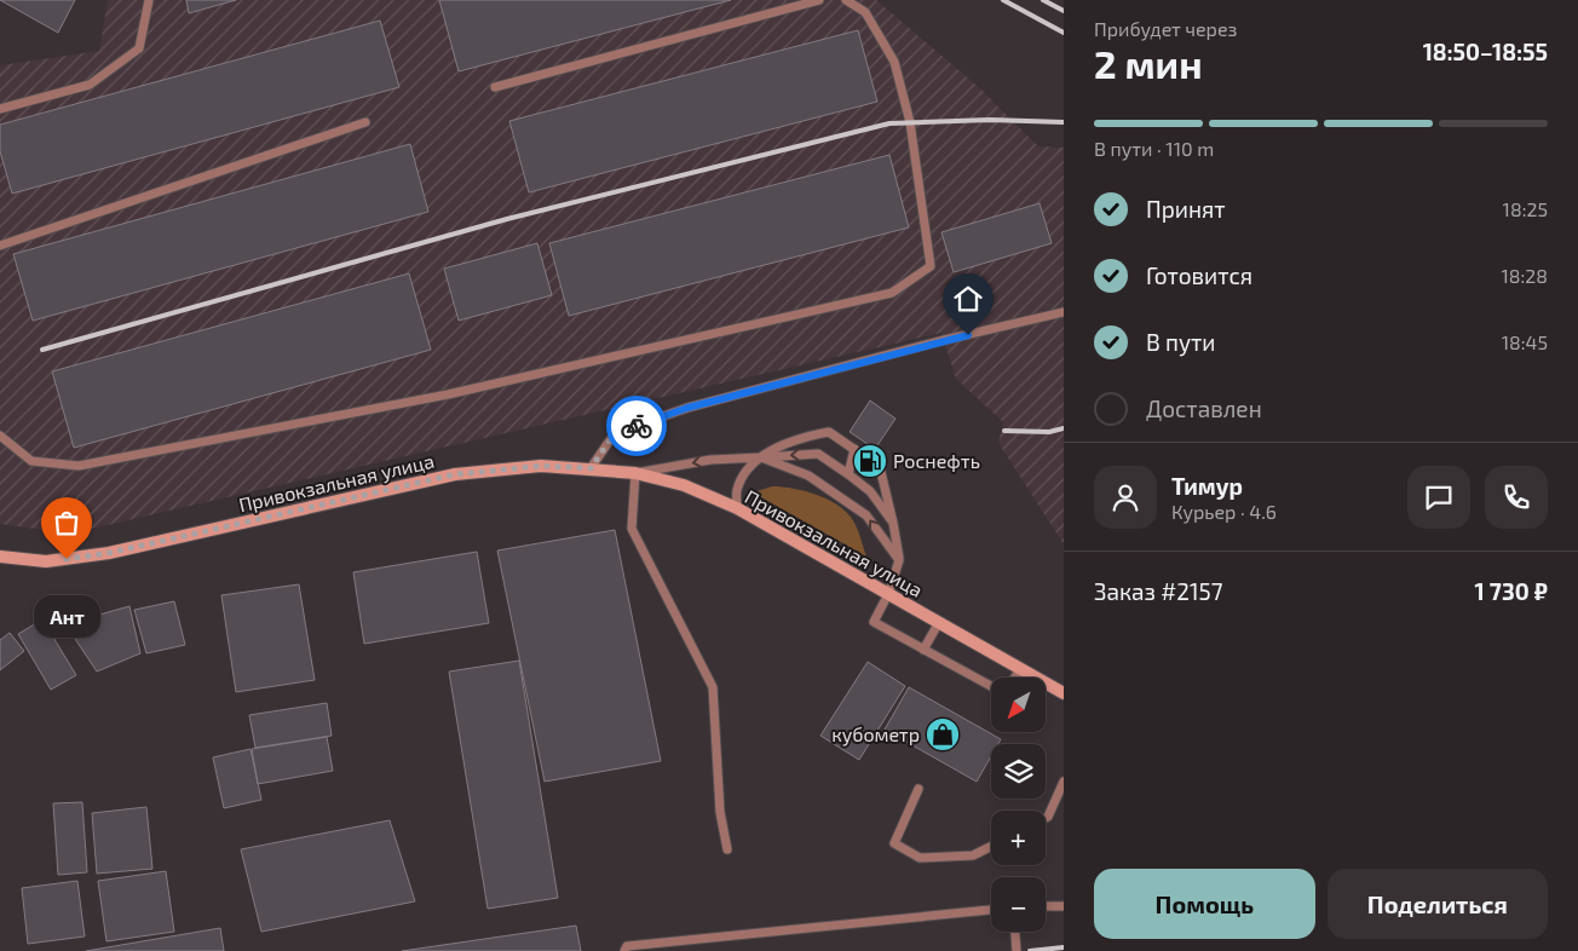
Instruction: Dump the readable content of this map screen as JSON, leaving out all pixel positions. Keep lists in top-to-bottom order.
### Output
{
  "streets": {
    "main road": ["Привокзальная улица"]
  },
  "places": {
    "fuel station": ["Роснефть"],
    "other": ["Ант"],
    "shop": ["кубометр"]
  },
  "north": "bottom left",
  "page": {
    "heading": ["2 мин", "Прибудет через", "18:50–18:55"],
    "panel": [
      "Тимур",
      "Курьер · 4.6",
      "Заказ #2157",
      "1 730 ₽"
    ],
    "bar": "В пути · 110 m",
    "list": [
      ["Принят", "18:25"],
      ["Готовится", "18:28"],
      ["В пути", "18:45"],
      "Доставлен"
    ],
    "bubble": "Ант",
    "map_buttons": ["+", "−"],
    "buttons": ["Помощь", "Поделиться"]
  }
}
